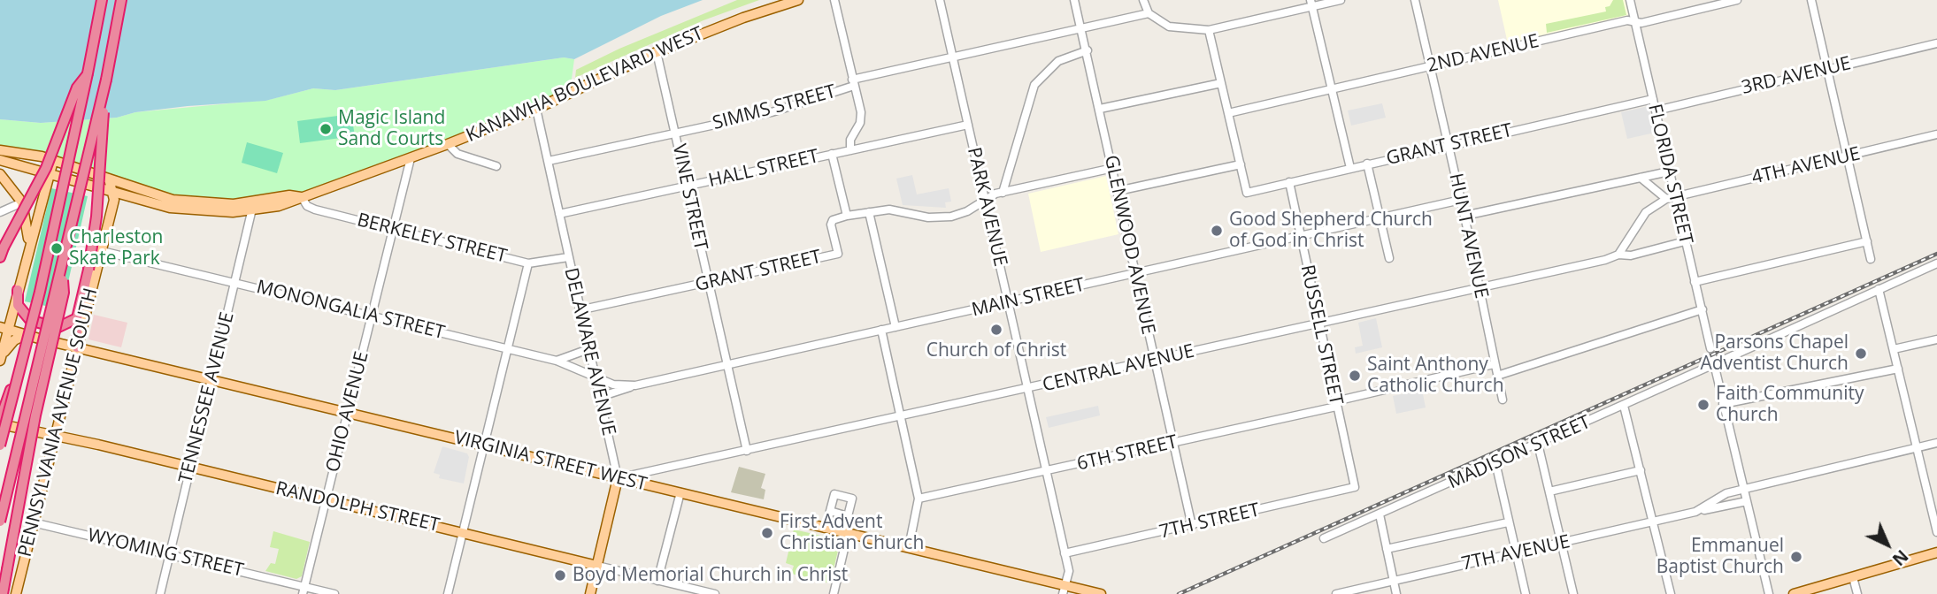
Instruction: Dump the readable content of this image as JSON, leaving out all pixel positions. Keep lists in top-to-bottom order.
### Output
{
  "streets": {
    "main road": [
      "KANAWHA BOULEVARD WEST",
      "DELAWARE AVENUE",
      "PENNSYLVANIA AVENUE SOUTH",
      "VIRGINIA STREET WEST",
      "RANDOLPH STREET"
    ],
    "street": [
      "2ND AVENUE",
      "3RD AVENUE",
      "SIMMS STREET",
      "GRANT STREET",
      "4TH AVENUE",
      "HALL STREET",
      "FLORIDA STREET",
      "VINE STREET",
      "PARK AVENUE",
      "HUNT AVENUE",
      "BERKELEY STREET",
      "GLENWOOD AVENUE",
      "MAIN STREET",
      "MONONGALIA STREET",
      "RUSSELL STREET",
      "CENTRAL AVENUE",
      "TENNESSEE AVENUE",
      "OHIO AVENUE",
      "MADISON STREET",
      "6TH STREET",
      "7TH STREET",
      "WYOMING STREET",
      "7TH AVENUE"
    ]
  },
  "crossings": [
    ["2ND AVENUE", "FLORIDA STREET"],
    ["2ND AVENUE", "HUNT AVENUE"],
    ["3RD AVENUE", "FLORIDA STREET"],
    ["KANAWHA BOULEVARD WEST", "VINE STREET"],
    ["KANAWHA BOULEVARD WEST", "BERKELEY STREET"],
    ["KANAWHA BOULEVARD WEST", "DELAWARE AVENUE"],
    ["KANAWHA BOULEVARD WEST", "TENNESSEE AVENUE"],
    ["KANAWHA BOULEVARD WEST", "OHIO AVENUE"],
    ["KANAWHA BOULEVARD WEST", "PENNSYLVANIA AVENUE SOUTH"],
    ["SIMMS STREET", "VINE STREET"],
    ["SIMMS STREET", "PARK AVENUE"],
    ["SIMMS STREET", "GLENWOOD AVENUE"],
    ["SIMMS STREET", "DELAWARE AVENUE"],
    ["GRANT STREET", "FLORIDA STREET"],
    ["GRANT STREET", "VINE STREET"],
    ["GRANT STREET", "HUNT AVENUE"],
    ["GRANT STREET", "RUSSELL STREET"],
    ["GRANT STREET", "DELAWARE AVENUE"],
    ["4TH AVENUE", "FLORIDA STREET"],
    ["HALL STREET", "VINE STREET"],
    ["HALL STREET", "PARK AVENUE"],
    ["HALL STREET", "DELAWARE AVENUE"],
    ["FLORIDA STREET", "CENTRAL AVENUE"],
    ["FLORIDA STREET", "MADISON STREET"],
    ["FLORIDA STREET", "7TH AVENUE"],
    ["VINE STREET", "MAIN STREET"],
    ["VINE STREET", "CENTRAL AVENUE"],
    ["PARK AVENUE", "MAIN STREET"],
    ["PARK AVENUE", "CENTRAL AVENUE"],
    ["PARK AVENUE", "6TH STREET"],
    ["PARK AVENUE", "VIRGINIA STREET WEST"],
    ["PARK AVENUE", "7TH STREET"],
    ["HUNT AVENUE", "MAIN STREET"],
    ["HUNT AVENUE", "CENTRAL AVENUE"],
    ["HUNT AVENUE", "6TH STREET"],
    ["BERKELEY STREET", "DELAWARE AVENUE"],
    ["BERKELEY STREET", "OHIO AVENUE"],
    ["GLENWOOD AVENUE", "MAIN STREET"],
    ["GLENWOOD AVENUE", "CENTRAL AVENUE"],
    ["GLENWOOD AVENUE", "6TH STREET"],
    ["GLENWOOD AVENUE", "7TH STREET"],
    ["MAIN STREET", "MONONGALIA STREET"],
    ["MAIN STREET", "RUSSELL STREET"],
    ["MAIN STREET", "DELAWARE AVENUE"],
    ["MONONGALIA STREET", "DELAWARE AVENUE"],
    ["MONONGALIA STREET", "TENNESSEE AVENUE"],
    ["MONONGALIA STREET", "OHIO AVENUE"],
    ["MONONGALIA STREET", "PENNSYLVANIA AVENUE SOUTH"],
    ["RUSSELL STREET", "CENTRAL AVENUE"],
    ["RUSSELL STREET", "6TH STREET"],
    ["RUSSELL STREET", "7TH STREET"],
    ["DELAWARE AVENUE", "CENTRAL AVENUE"],
    ["DELAWARE AVENUE", "VIRGINIA STREET WEST"],
    ["DELAWARE AVENUE", "RANDOLPH STREET"],
    ["CENTRAL AVENUE", "VIRGINIA STREET WEST"],
    ["TENNESSEE AVENUE", "VIRGINIA STREET WEST"],
    ["TENNESSEE AVENUE", "RANDOLPH STREET"],
    ["TENNESSEE AVENUE", "WYOMING STREET"],
    ["OHIO AVENUE", "VIRGINIA STREET WEST"],
    ["OHIO AVENUE", "RANDOLPH STREET"],
    ["OHIO AVENUE", "WYOMING STREET"],
    ["PENNSYLVANIA AVENUE SOUTH", "VIRGINIA STREET WEST"],
    ["PENNSYLVANIA AVENUE SOUTH", "RANDOLPH STREET"],
    ["PENNSYLVANIA AVENUE SOUTH", "WYOMING STREET"]
  ],
  "places": [
    "Magic Island Sand Courts",
    "Good Shepherd Church of God in Christ",
    "Charleston Skate Park",
    "Church of Christ",
    "Parsons Chapel Adventist Church",
    "Saint Anthony Catholic Church",
    "Faith Community Church",
    "First Advent Christian Church",
    "Emmanuel Baptist Church",
    "Boyd Memorial Church in Christ"
  ],
  "north": "bottom right"
}
